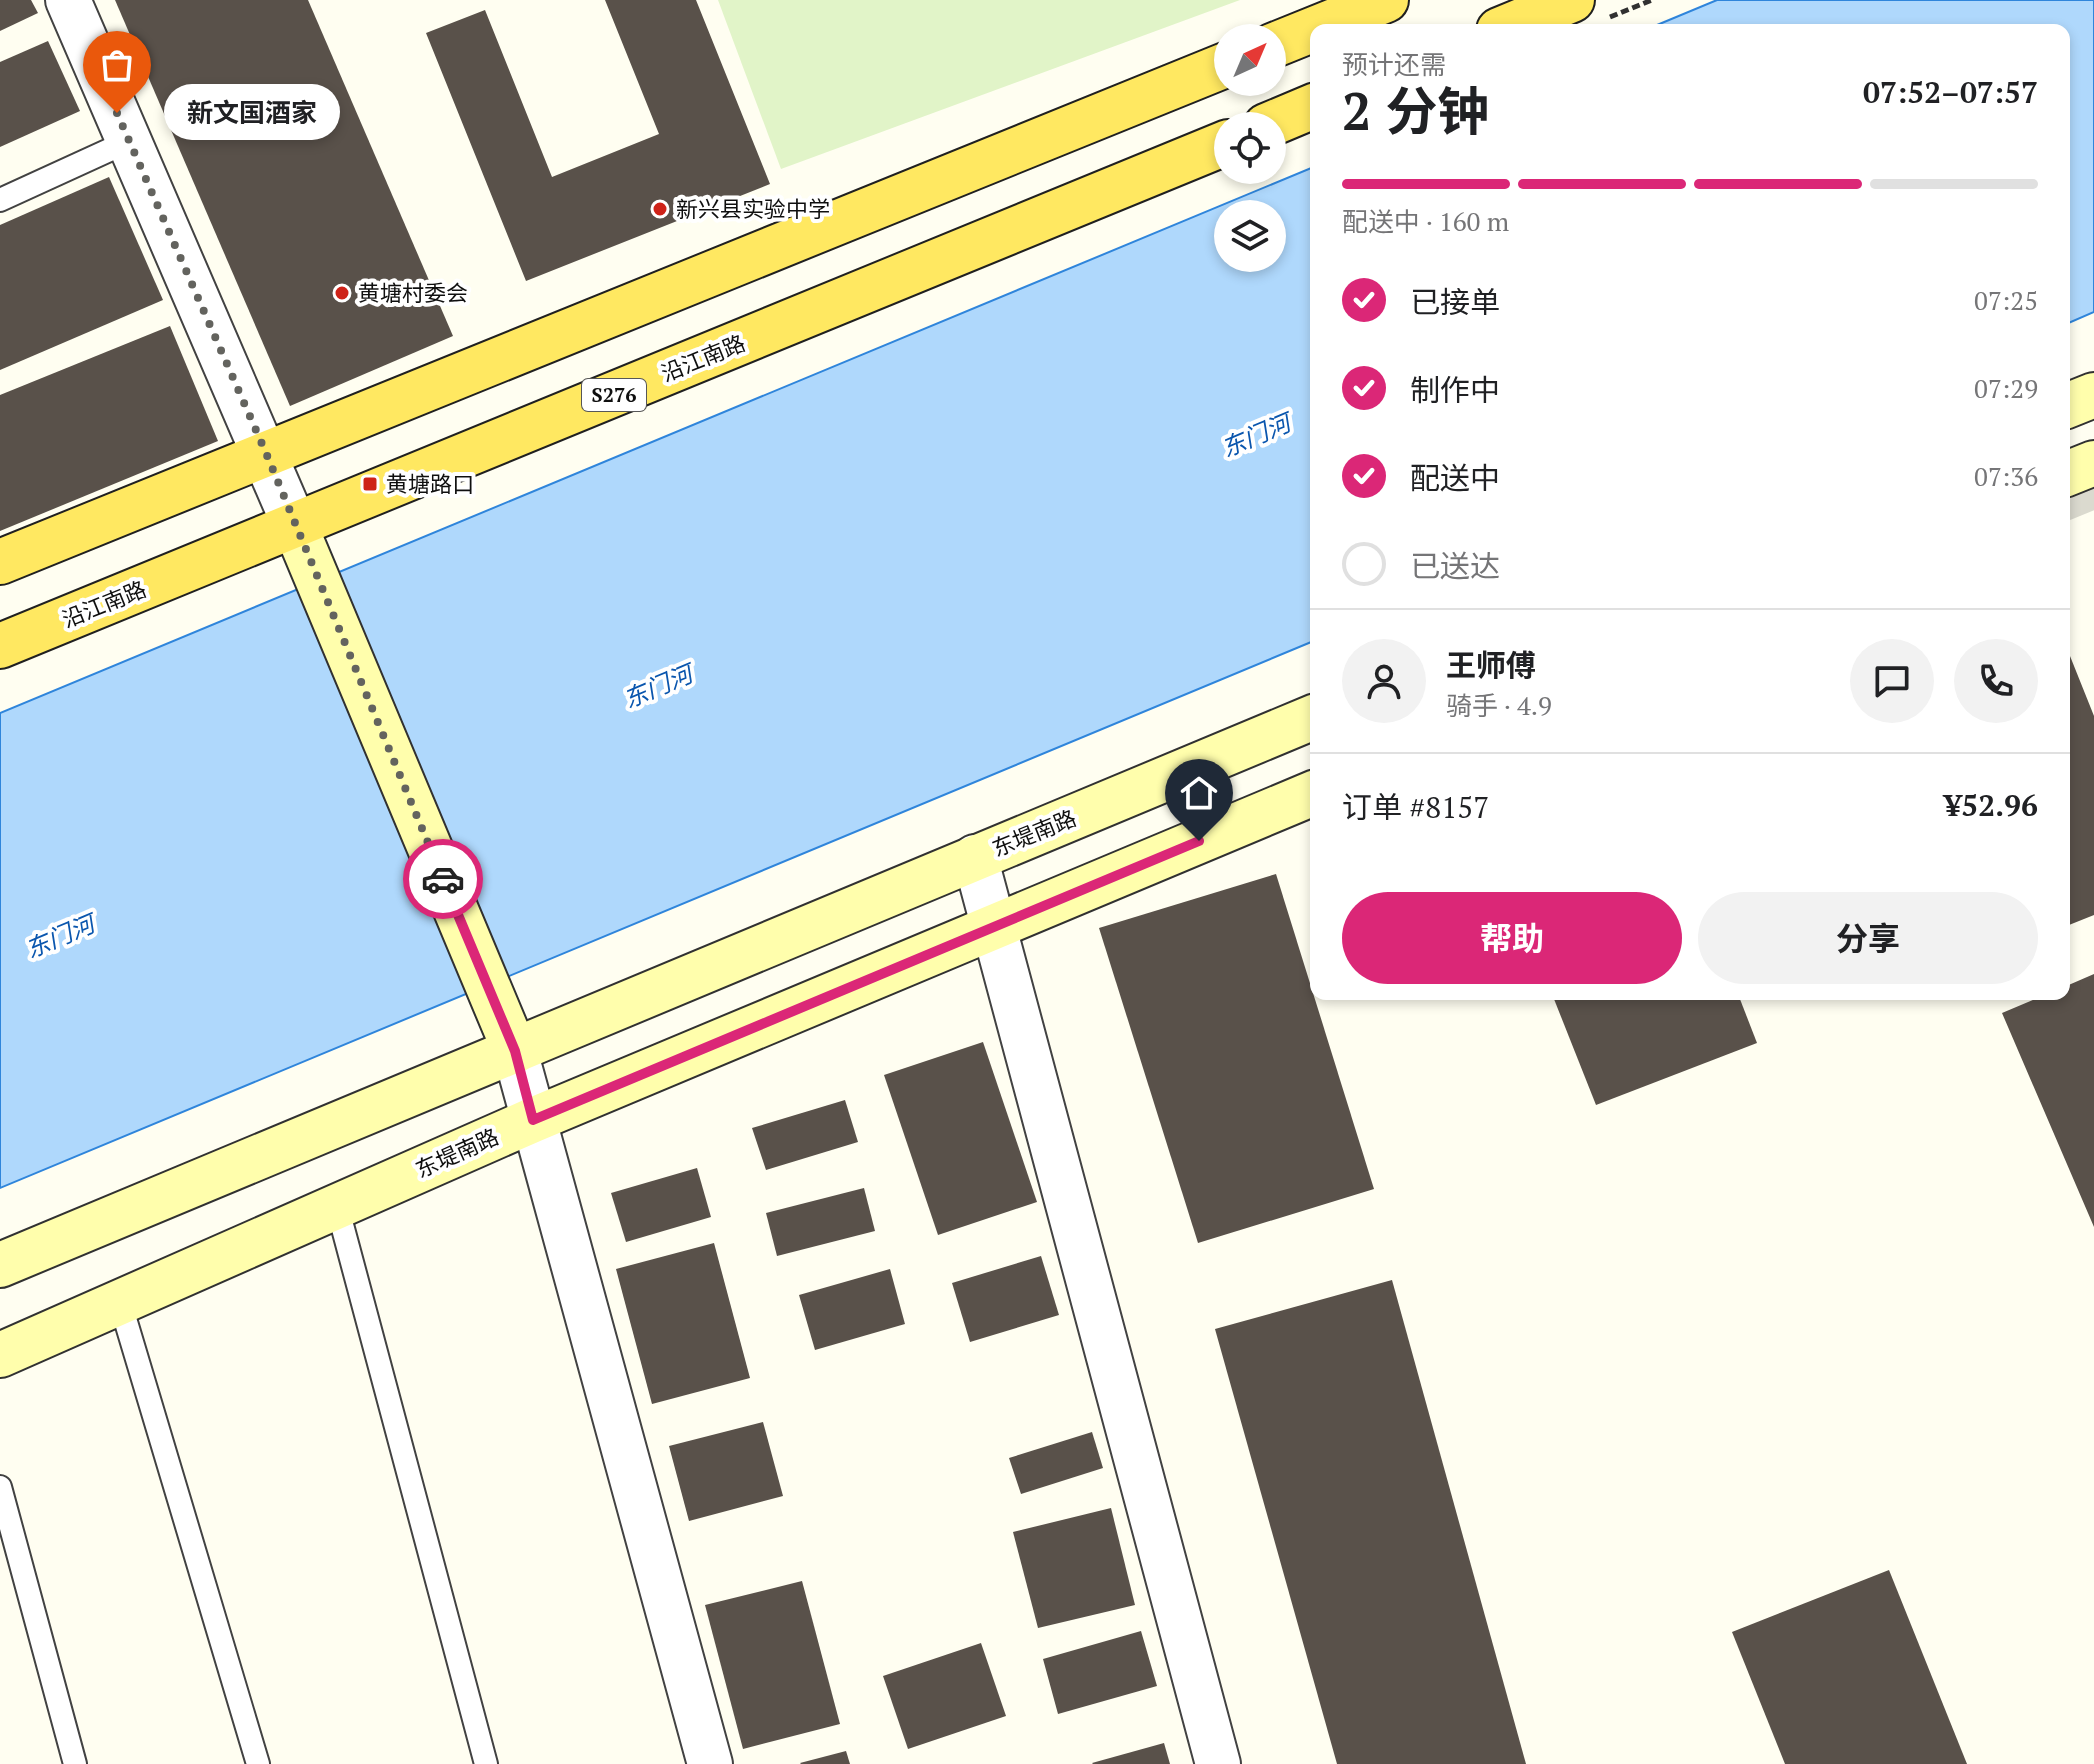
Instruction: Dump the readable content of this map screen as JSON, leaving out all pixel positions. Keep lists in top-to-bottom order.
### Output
{
  "streets": {
    "main road": ["沿江南路", "S276", "东堤南路"]
  },
  "water": ["东门河"],
  "places": {
    "other": ["新文国酒家", "新兴县实验中学", "黄塘村委会"],
    "transit": ["黄塘路口"]
  },
  "north": "top right",
  "page": {
    "heading": ["2 分钟", "预计还需", "07:52–07:57"],
    "panel": [
      "王师傅",
      "骑手 · 4.9",
      "订单 #8157",
      "¥52.96"
    ],
    "bubble": "新文国酒家",
    "bar": "配送中 · 160 m",
    "list": [
      ["已接单", "07:25"],
      ["制作中", "07:29"],
      ["配送中", "07:36"],
      "已送达"
    ],
    "buttons": ["帮助", "分享"]
  }
}
